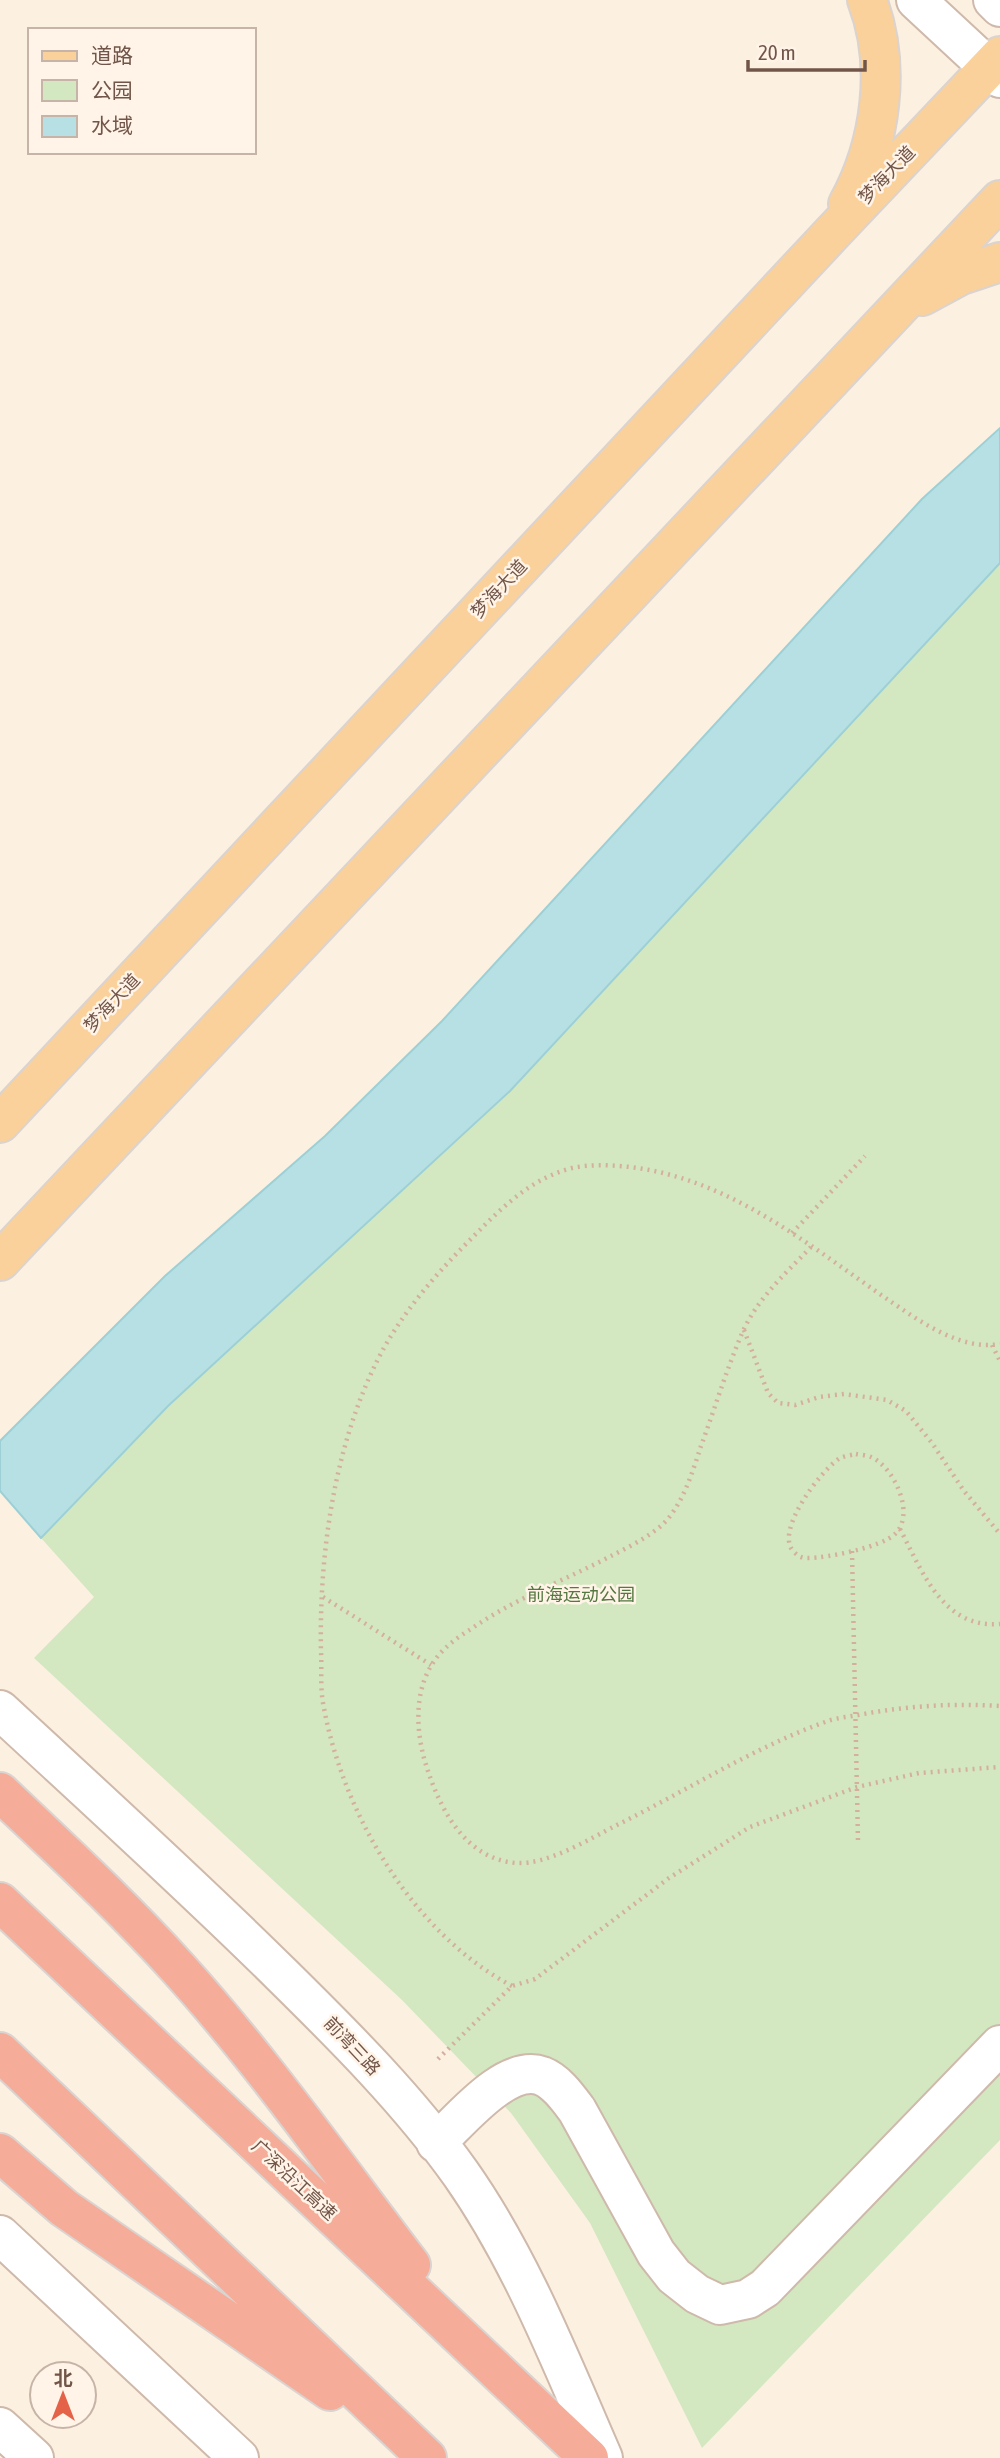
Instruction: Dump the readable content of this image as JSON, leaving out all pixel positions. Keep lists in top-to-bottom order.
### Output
{
  "streets": {
    "highway": ["广深沿江高速"],
    "main road": ["梦海大道"],
    "street": ["前湾三路"]
  },
  "parks": ["前海运动公园"],
  "legend": ["道路", "公园", "水域"],
  "scale_bar": "20 m",
  "north": "top"
}
